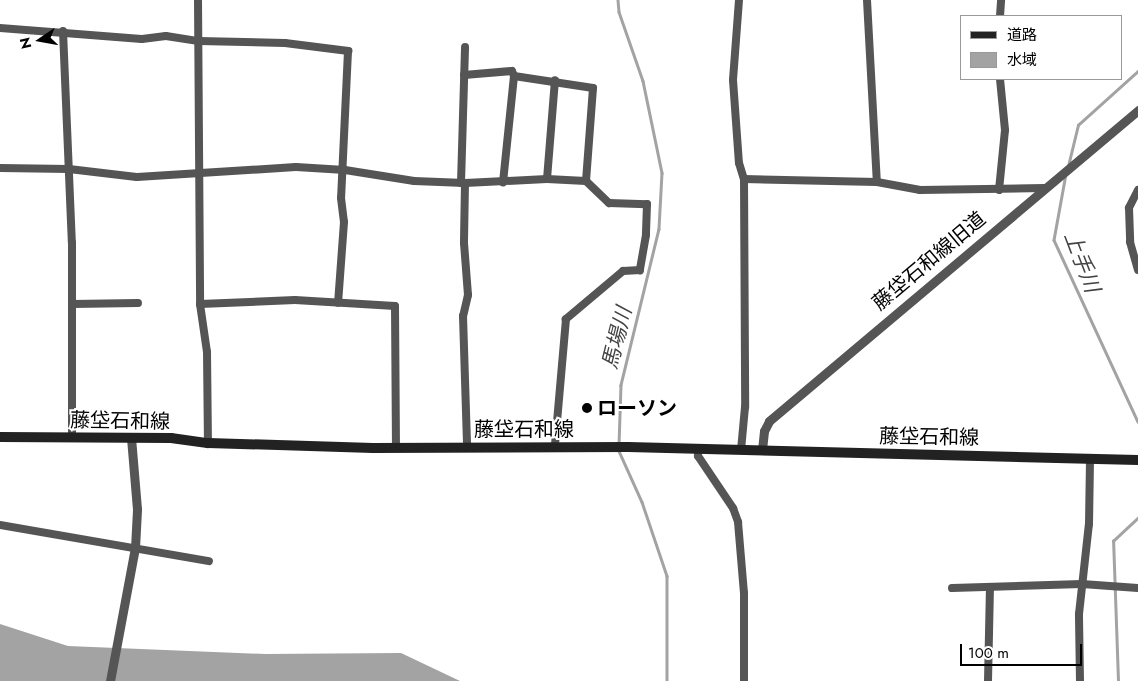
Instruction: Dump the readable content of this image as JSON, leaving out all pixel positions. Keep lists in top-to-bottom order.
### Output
{
  "streets": {
    "main road": ["藤垈石和線"],
    "street": ["藤垈石和線旧道"]
  },
  "crossings": [
    ["藤垈石和線旧道", "藤垈石和線"]
  ],
  "water": ["上手川", "馬場川"],
  "places": ["ローソン"],
  "legend": ["道路", "水域"],
  "scale_bar": "100 m",
  "north": "left"
}
